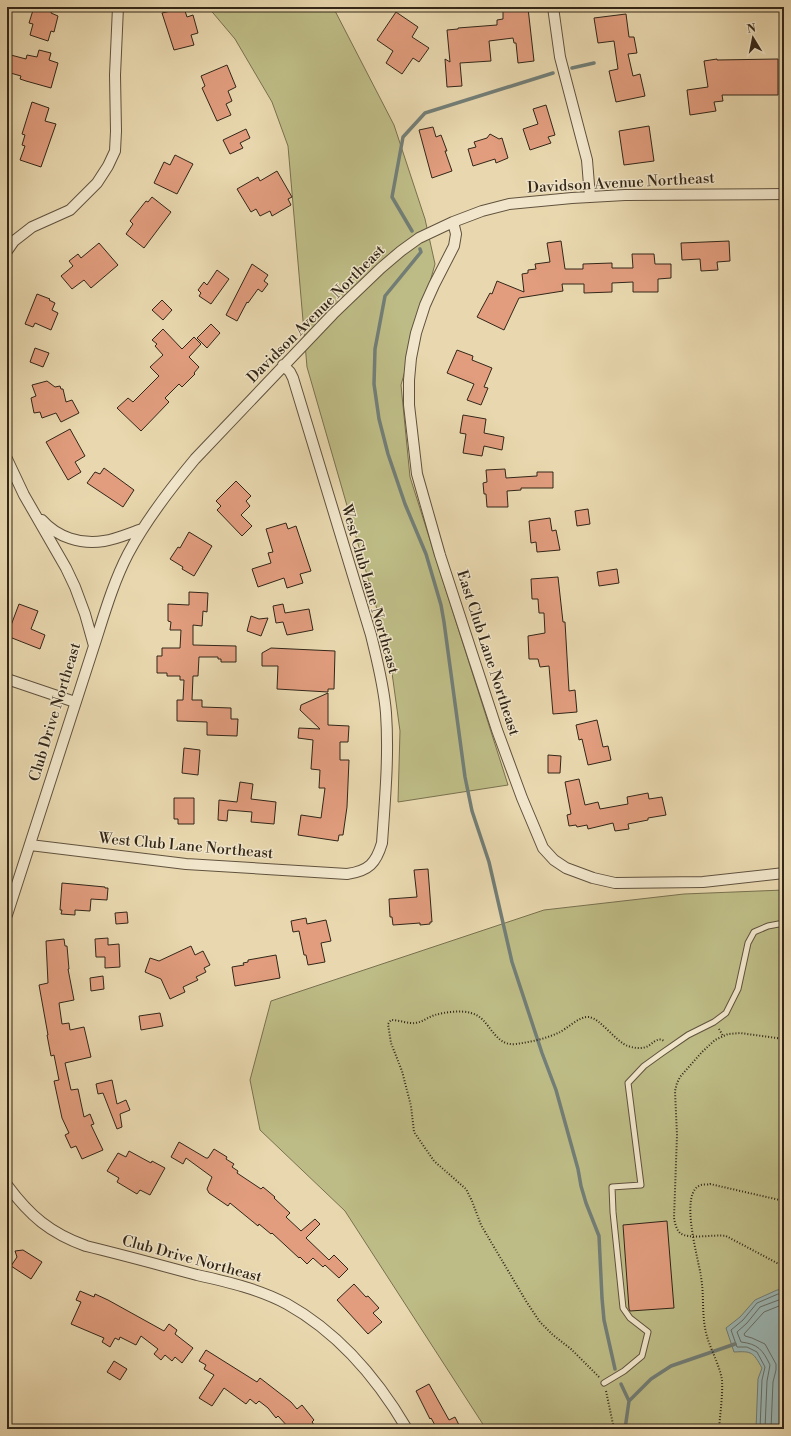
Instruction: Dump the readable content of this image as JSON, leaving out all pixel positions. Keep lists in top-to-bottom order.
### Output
{
  "streets": {
    "street": [
      "Davidson Avenue Northeast",
      "West Club Lane Northeast",
      "East Club Lane Northeast",
      "Club Drive Northeast"
    ]
  },
  "crossings": [
    ["Davidson Avenue Northeast", "West Club Lane Northeast"],
    ["Davidson Avenue Northeast", "East Club Lane Northeast"],
    ["Davidson Avenue Northeast", "Club Drive Northeast"],
    ["West Club Lane Northeast", "Club Drive Northeast"]
  ],
  "north": "top"
}
